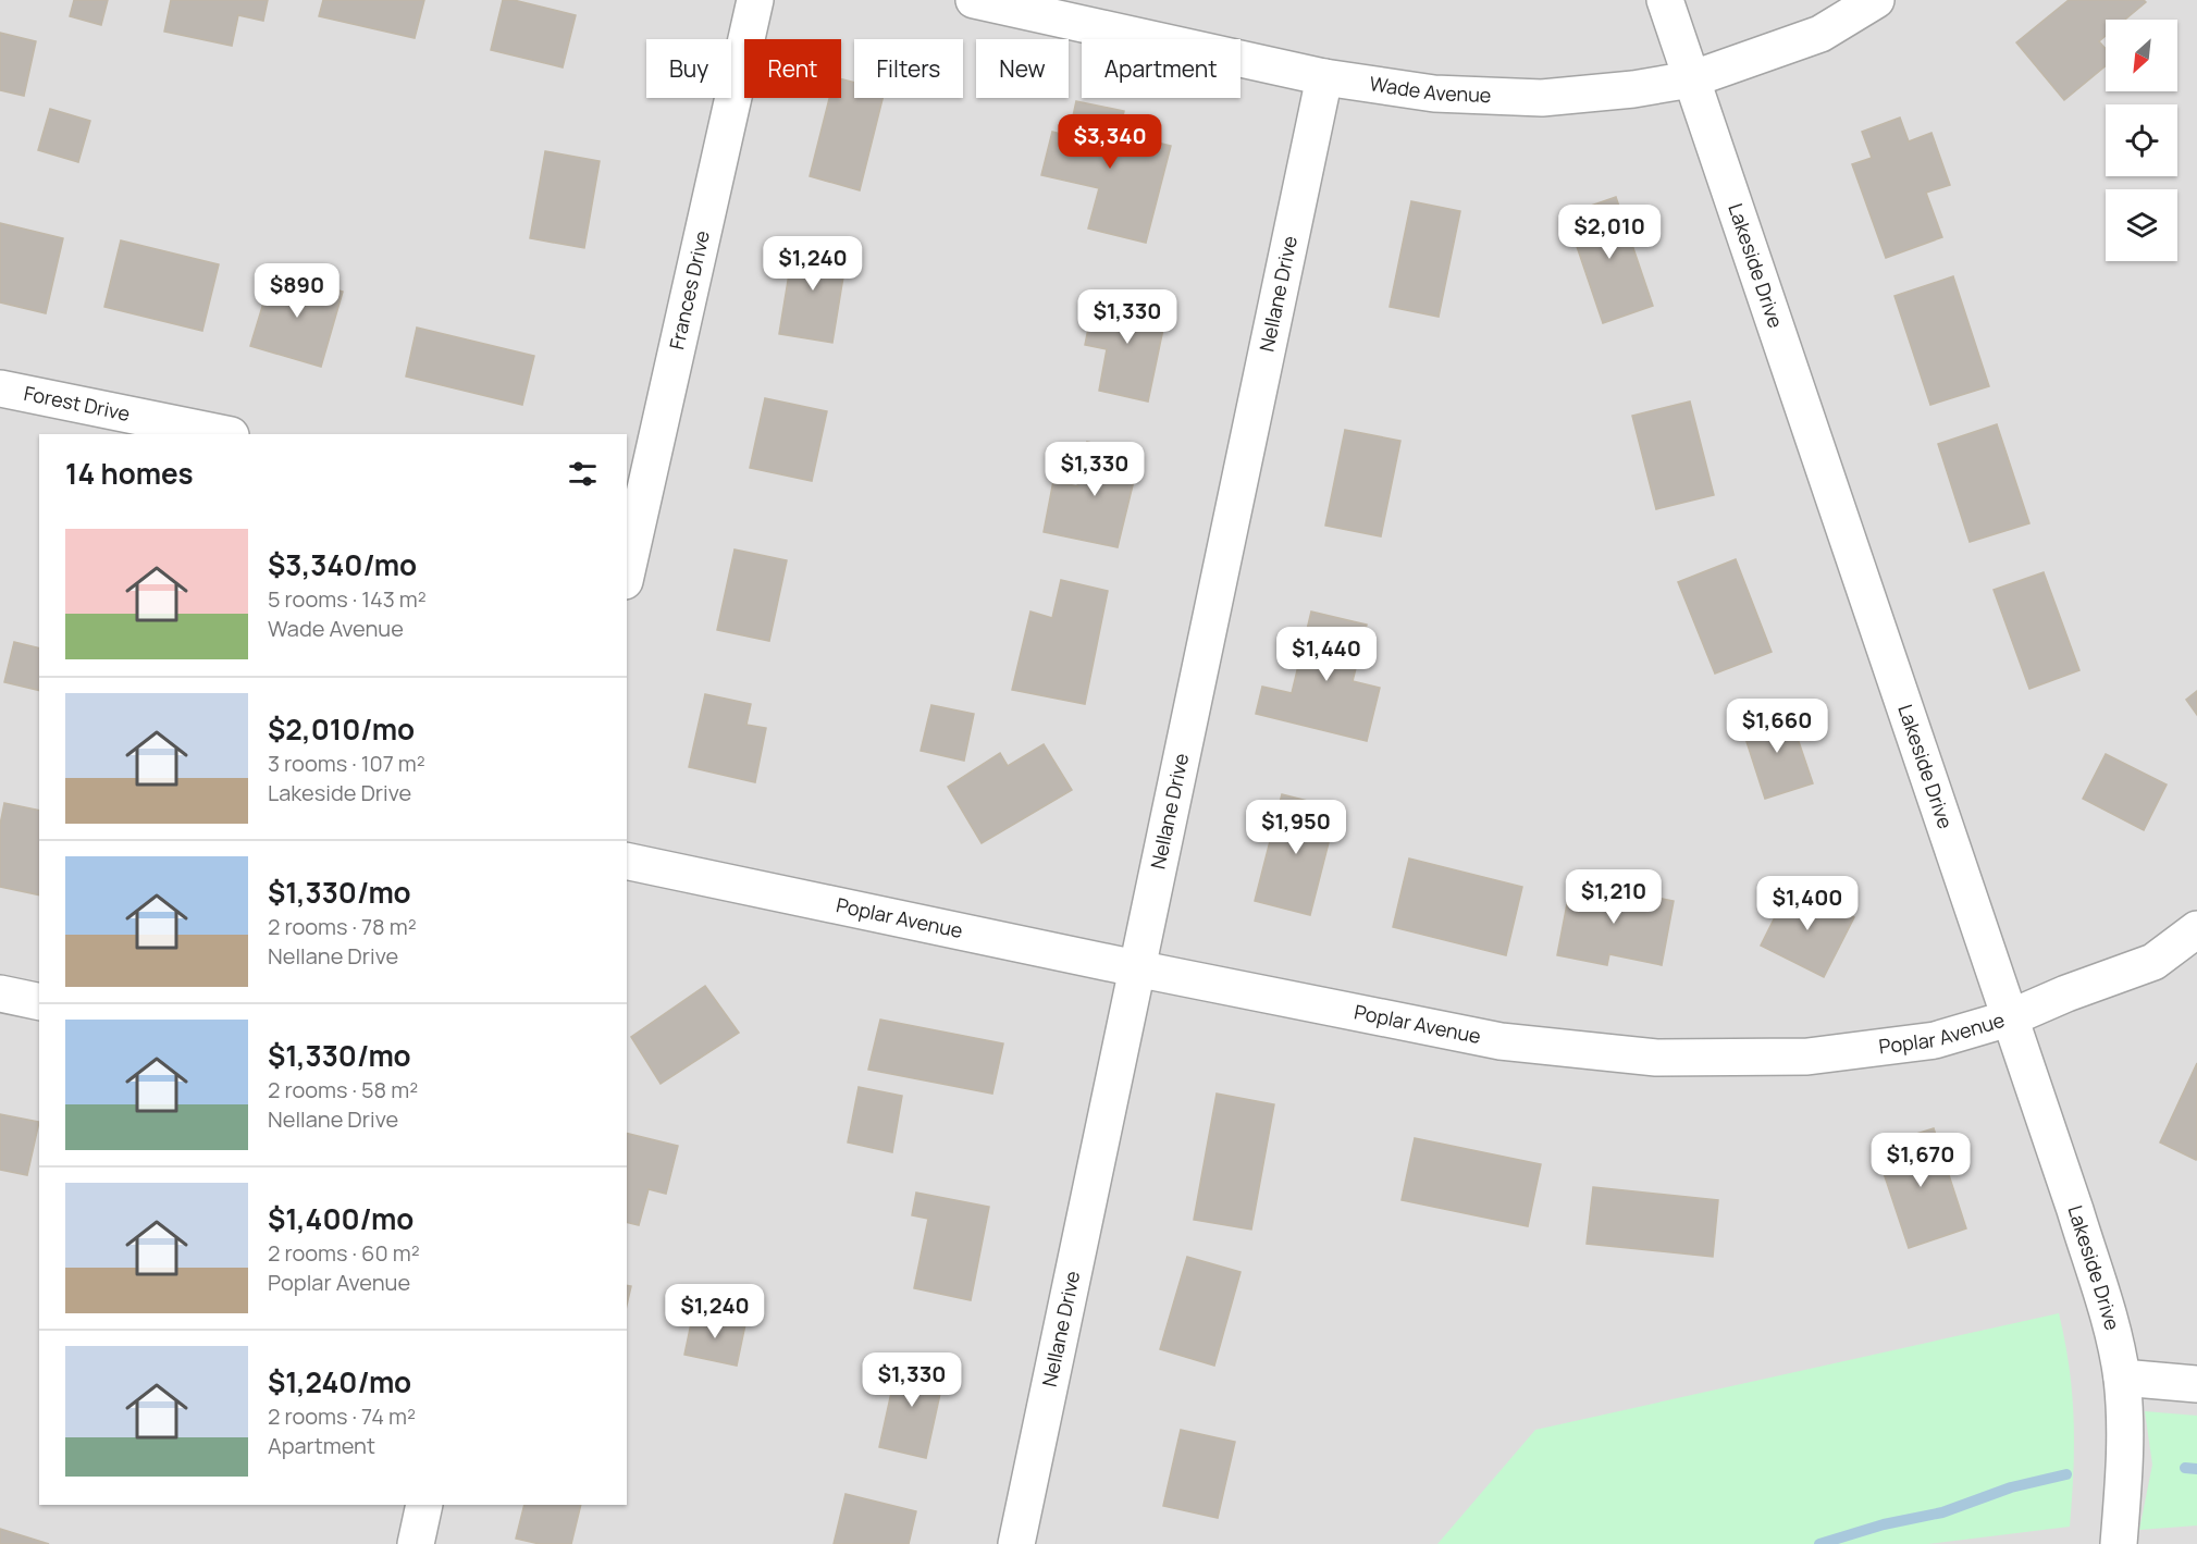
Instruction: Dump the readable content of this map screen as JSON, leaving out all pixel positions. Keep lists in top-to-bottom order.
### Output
{
  "streets": {
    "street": [
      "Wade Avenue",
      "Lakeside Drive",
      "Frances Drive",
      "Nellane Drive",
      "Forest Drive",
      "Poplar Avenue"
    ]
  },
  "crossings": [
    ["Wade Avenue", "Lakeside Drive"],
    ["Wade Avenue", "Nellane Drive"],
    ["Lakeside Drive", "Poplar Avenue"],
    ["Nellane Drive", "Poplar Avenue"]
  ],
  "north": "bottom left",
  "page": {
    "chip": [
      "Buy",
      "Rent",
      "Filters",
      "New",
      "Apartment"
    ],
    "price": [
      "$3,340",
      "$2,010",
      "$1,240",
      "$890",
      "$1,330",
      "$1,330",
      "$1,440",
      "$1,660",
      "$1,950",
      "$1,210",
      "$1,400",
      "$1,670",
      "$1,240",
      "$1,330"
    ],
    "heading": "14 homes",
    "list": [
      {
        "name": "$3,340/mo",
        "note": "5 rooms · 143 m² · Wade Avenue"
      },
      {
        "name": "$2,010/mo",
        "note": "3 rooms · 107 m² · Lakeside Drive"
      },
      {
        "name": "$1,330/mo",
        "note": "2 rooms · 78 m² · Nellane Drive"
      },
      {
        "name": "$1,330/mo",
        "note": "2 rooms · 58 m² · Nellane Drive"
      },
      {
        "name": "$1,400/mo",
        "note": "2 rooms · 60 m² · Poplar Avenue"
      },
      {
        "name": "$1,240/mo",
        "note": "2 rooms · 74 m² · Apartment"
      }
    ]
  }
}
